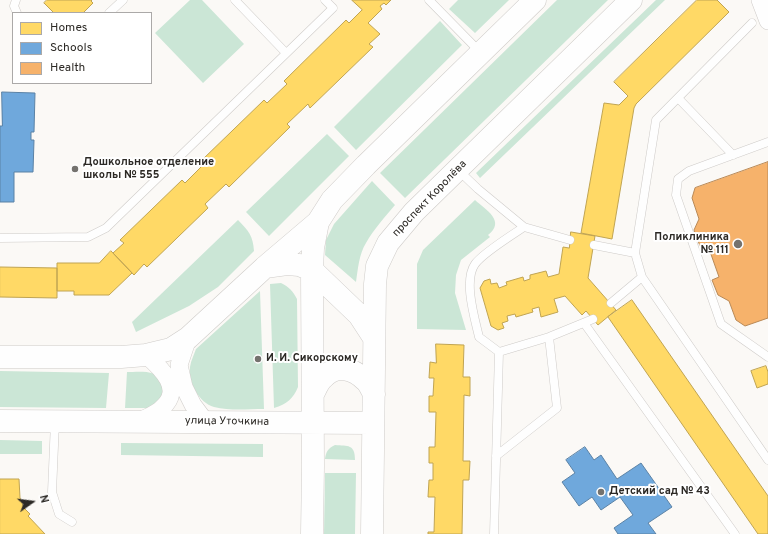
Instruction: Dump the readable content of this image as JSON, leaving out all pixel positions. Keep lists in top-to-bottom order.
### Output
{
  "streets": {
    "street": ["проспект Королёва", "улица Уточкина"]
  },
  "crossings": [
    ["проспект Королёва", "улица Уточкина"]
  ],
  "places": [
    "Дошкольное отделение школы № 555",
    "Поликлиника № 111",
    "И. И. Сикорскому",
    "Детский сад № 43"
  ],
  "legend": ["Homes", "Schools", "Health"],
  "north": "right"
}
